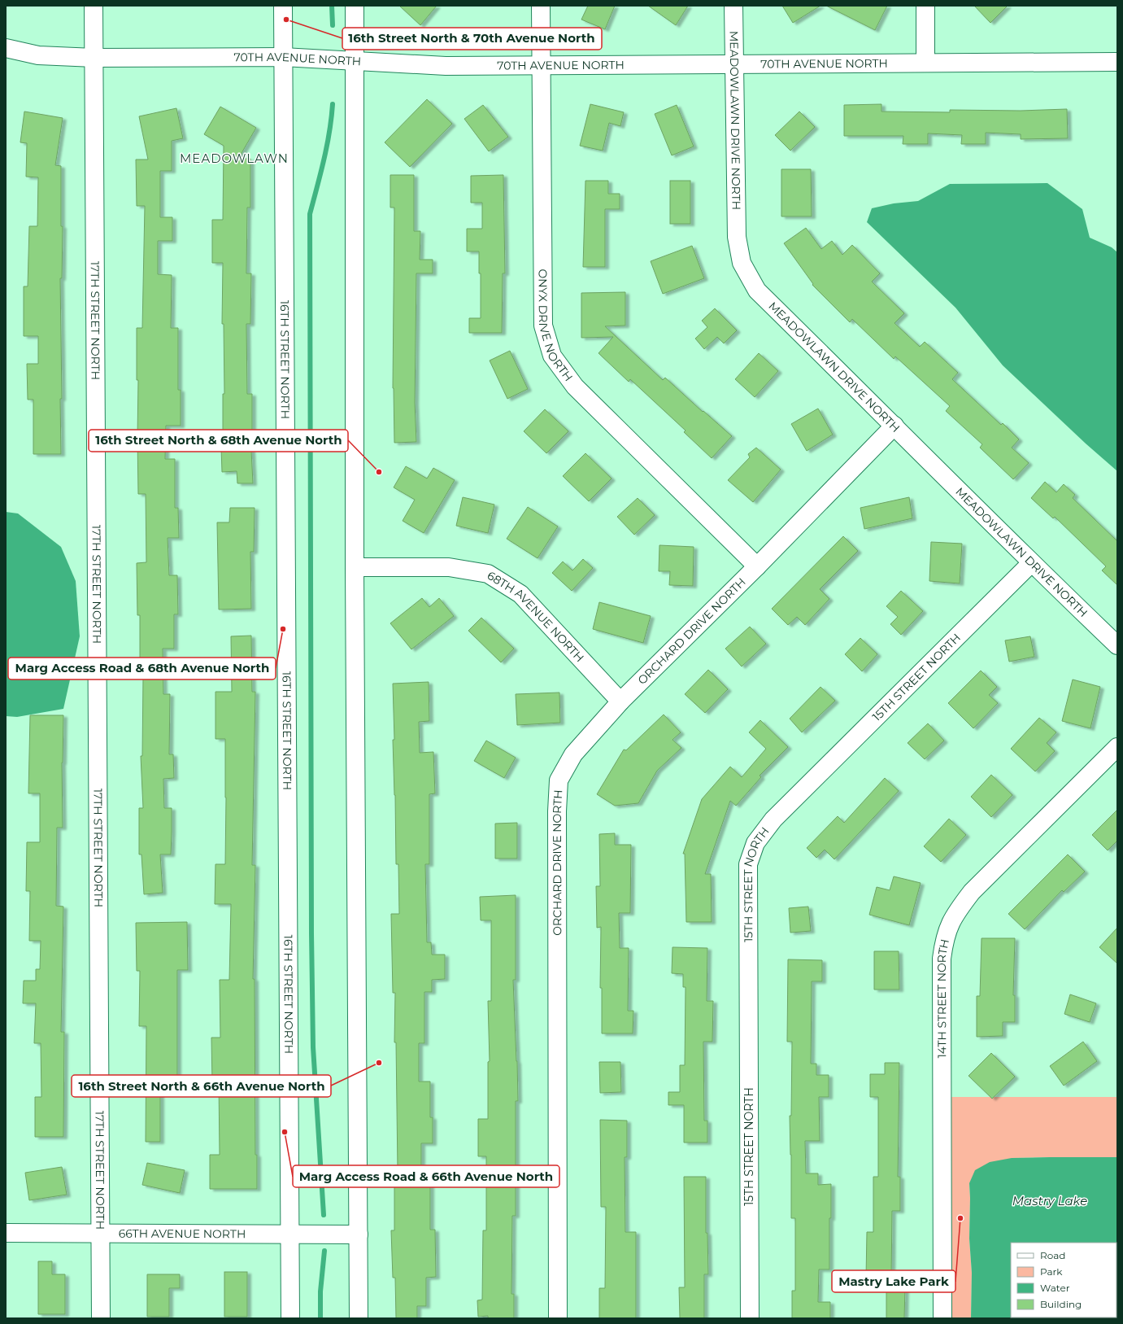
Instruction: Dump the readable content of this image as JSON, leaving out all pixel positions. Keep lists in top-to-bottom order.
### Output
{
  "streets": {
    "street": [
      "70TH AVENUE NORTH",
      "MEADOWLAWN DRIVE NORTH",
      "17TH STREET NORTH",
      "ONYX DRIVE NORTH",
      "16TH STREET NORTH",
      "68TH AVENUE NORTH",
      "ORCHARD DRIVE NORTH",
      "15TH STREET NORTH",
      "14TH STREET NORTH",
      "66TH AVENUE NORTH"
    ]
  },
  "crossings": [
    ["70TH AVENUE NORTH", "MEADOWLAWN DRIVE NORTH"],
    ["70TH AVENUE NORTH", "17TH STREET NORTH"],
    ["70TH AVENUE NORTH", "ONYX DRIVE NORTH"],
    ["70TH AVENUE NORTH", "16TH STREET NORTH"],
    ["MEADOWLAWN DRIVE NORTH", "ORCHARD DRIVE NORTH"],
    ["MEADOWLAWN DRIVE NORTH", "15TH STREET NORTH"],
    ["17TH STREET NORTH", "66TH AVENUE NORTH"],
    ["ONYX DRIVE NORTH", "ORCHARD DRIVE NORTH"],
    ["16TH STREET NORTH", "66TH AVENUE NORTH"],
    ["68TH AVENUE NORTH", "ORCHARD DRIVE NORTH"]
  ],
  "districts": ["MEADOWLAWN"],
  "water": ["Mastry Lake"],
  "places": [
    "16th Street North & 70th Avenue North",
    "16th Street North & 68th Avenue North",
    "Marg Access Road & 68th Avenue North",
    "16th Street North & 66th Avenue North",
    "Marg Access Road & 66th Avenue North",
    "Mastry Lake Park"
  ],
  "legend": [
    "Road",
    "Park",
    "Water",
    "Building"
  ]
}
